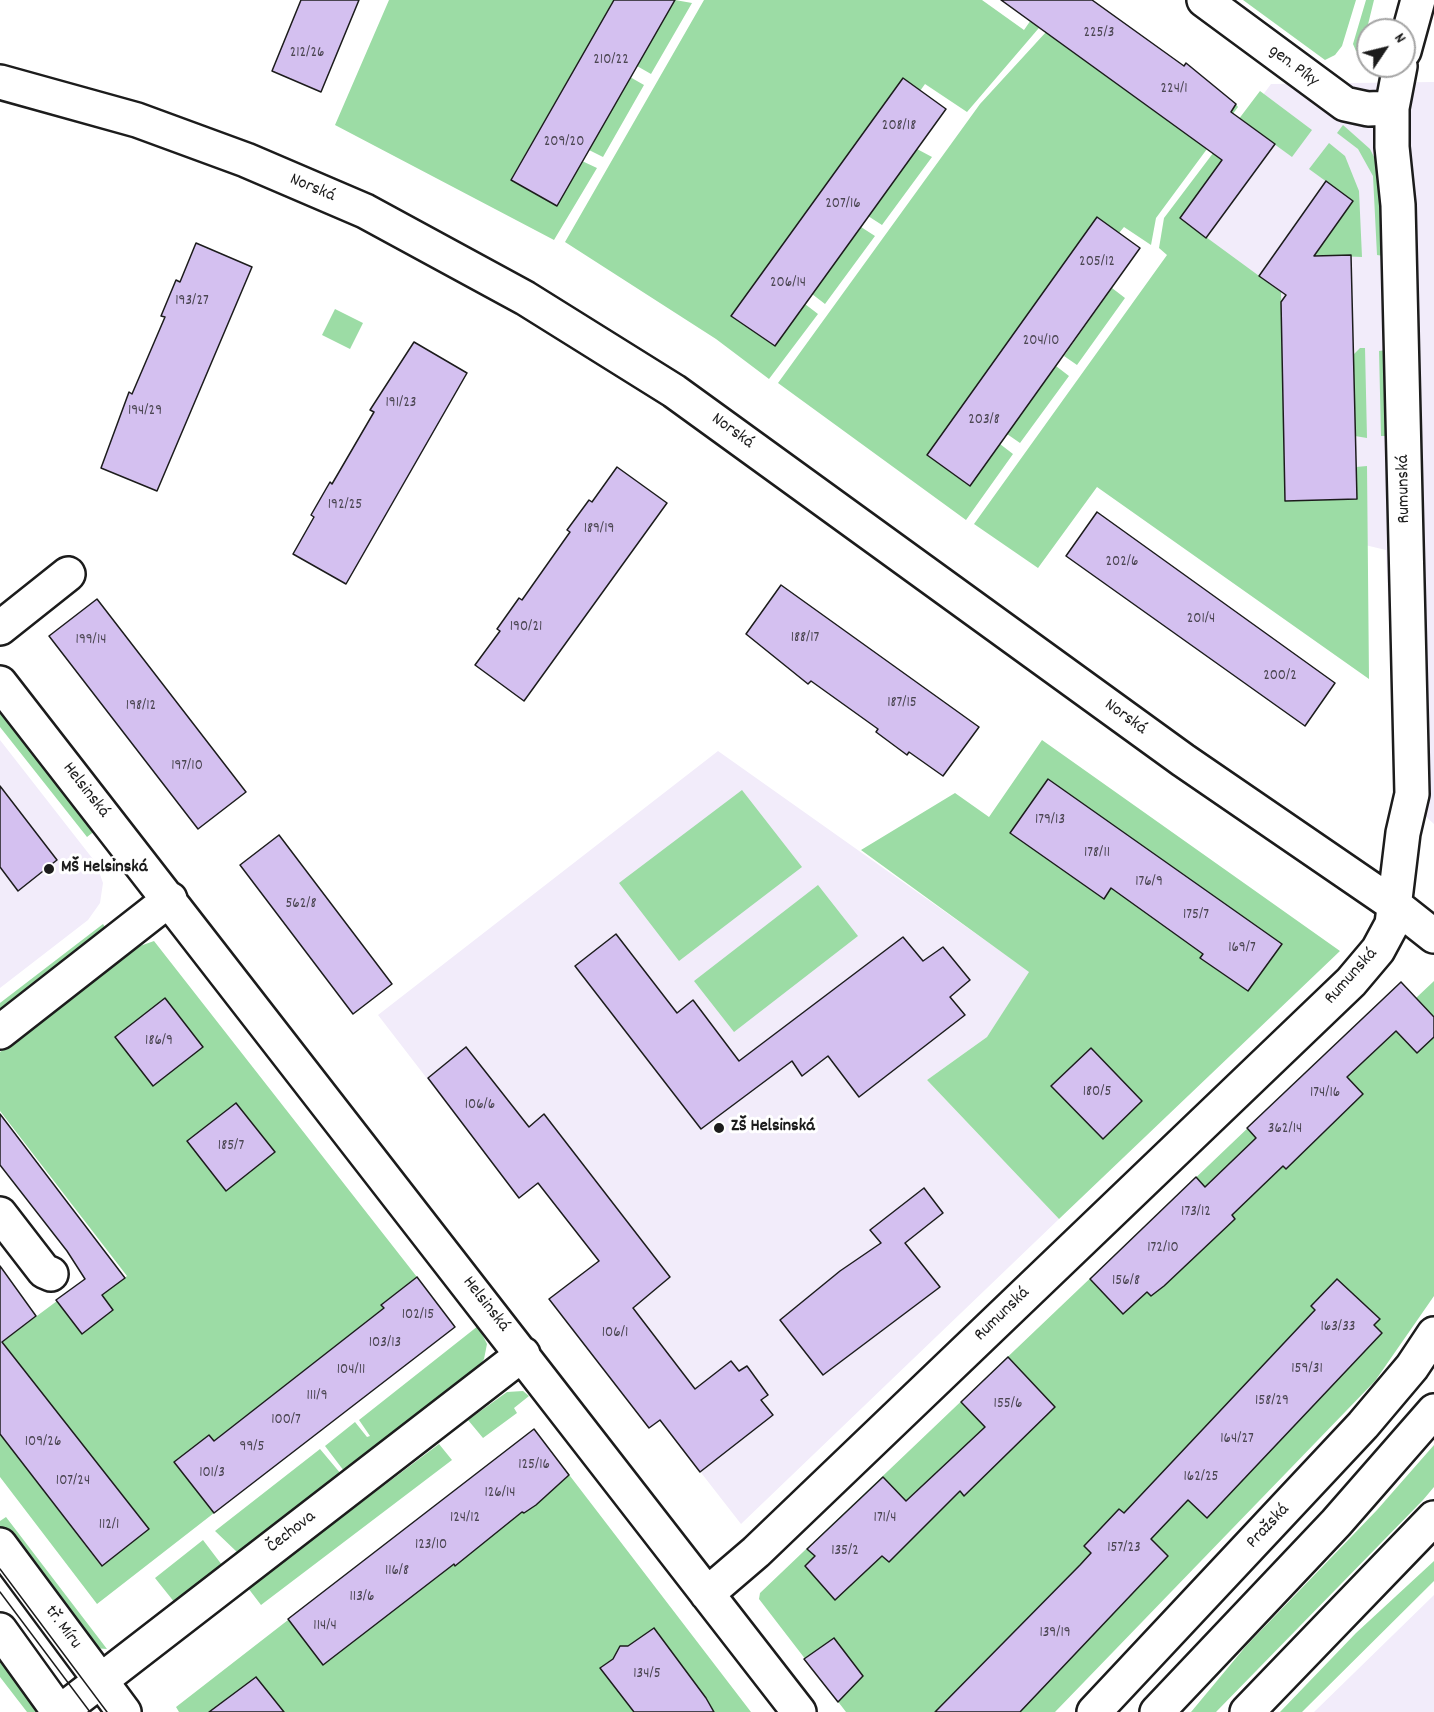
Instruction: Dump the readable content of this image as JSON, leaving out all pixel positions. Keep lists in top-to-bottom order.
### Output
{
  "streets": {
    "street": [
      "gen. Píky",
      "Norská",
      "Rumunská",
      "Helsinská",
      "Pražská",
      "Čechova",
      "tř. Míru"
    ]
  },
  "crossings": [
    ["gen. Píky", "Rumunská"],
    ["Norská", "Rumunská"],
    ["Rumunská", "Helsinská"],
    ["Helsinská", "Čechova"],
    ["Čechova", "tř. Míru"]
  ],
  "places": ["MŠ Helsinská", "ZŠ Helsinská"],
  "house_numbers": [
    "225/3",
    "212/26",
    "210/22",
    "224/1",
    "208/18",
    "209/20",
    "207/16",
    "205/12",
    "206/14",
    "193/27",
    "204/10",
    "191/23",
    "194/29",
    "203/8",
    "192/25",
    "189/19",
    "202/6",
    "201/4",
    "190/21",
    "188/17",
    "199/14",
    "200/2",
    "187/15",
    "198/12",
    "197/10",
    "179/13",
    "178/11",
    "176/9",
    "562/8",
    "175/7",
    "169/7",
    "186/9",
    "180/5",
    "174/16",
    "106/6",
    "362/14",
    "185/7",
    "173/12",
    "172/10",
    "156/8",
    "102/15",
    "163/33",
    "106/1",
    "103/13",
    "159/31",
    "104/11",
    "111/9",
    "158/29",
    "155/6",
    "100/7",
    "164/27",
    "109/26",
    "99/5",
    "125/16",
    "101/3",
    "162/25",
    "107/24",
    "126/14",
    "124/12",
    "171/4",
    "112/1",
    "123/10",
    "157/23",
    "135/2",
    "116/8",
    "113/6",
    "114/4",
    "139/19",
    "134/5"
  ],
  "north": "top right"
}
